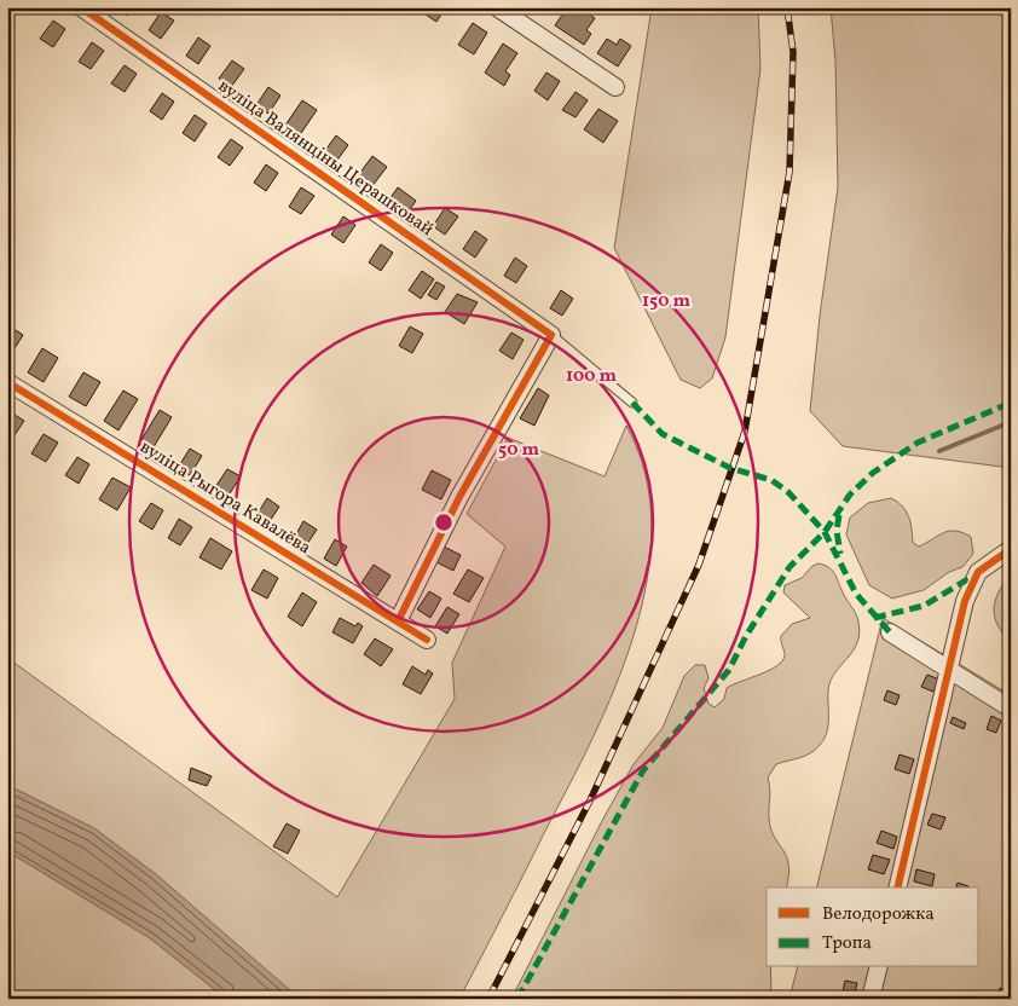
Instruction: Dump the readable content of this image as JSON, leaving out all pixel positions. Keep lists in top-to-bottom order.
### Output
{
  "streets": {
    "street": ["вуліца Валянціны Церашковай", "вуліца Рыгора Кавалёва"]
  },
  "legend": ["Велодорожка", "Тропа"],
  "rings": ["150 m", "100 m", "50 m"]
}
